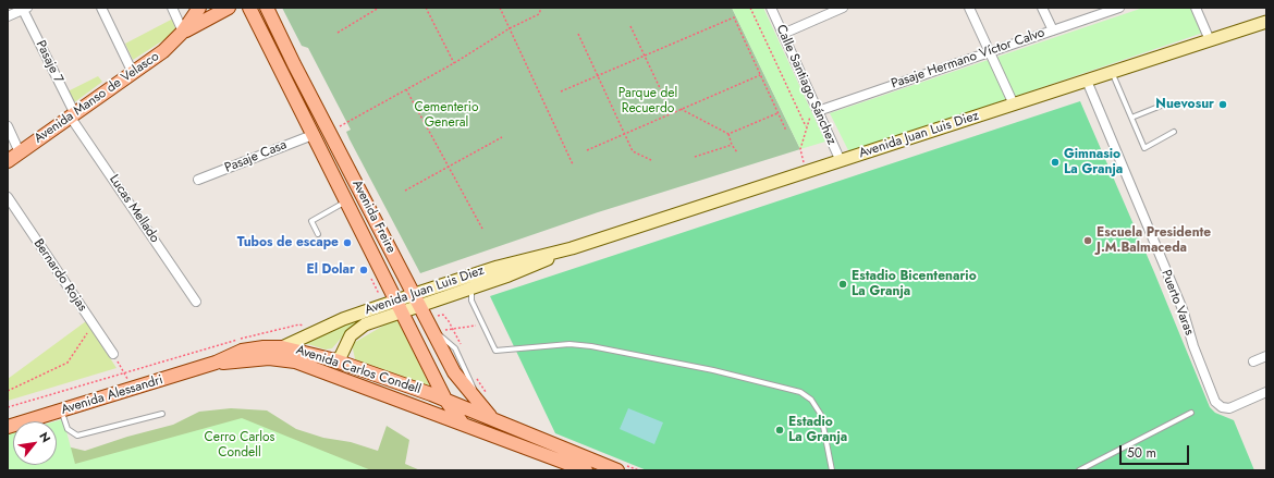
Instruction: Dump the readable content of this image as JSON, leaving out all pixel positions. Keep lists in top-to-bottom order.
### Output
{
  "streets": {
    "main road": [
      "Avenida Manso de Velasco",
      "Avenida Juan Luis Diez",
      "Avenida Freire",
      "Avenida Carlos Condell",
      "Avenida Alessandri"
    ],
    "street": [
      "Pasaje Hermano Víctor Calvo",
      "Pasaje 7",
      "Calle Santiago Sánchez",
      "Pasaje Casa",
      "Lucas Mellado",
      "Bernardo Rojas",
      "Puerto Varas"
    ]
  },
  "crossings": [
    ["Pasaje Hermano Víctor Calvo", "Calle Santiago Sánchez"],
    ["Pasaje 7", "Avenida Manso de Velasco"],
    ["Pasaje 7", "Lucas Mellado"],
    ["Calle Santiago Sánchez", "Avenida Juan Luis Diez"],
    ["Avenida Manso de Velasco", "Lucas Mellado"],
    ["Avenida Juan Luis Diez", "Avenida Freire"],
    ["Avenida Juan Luis Diez", "Puerto Varas"],
    ["Avenida Juan Luis Diez", "Avenida Carlos Condell"],
    ["Pasaje Casa", "Avenida Freire"],
    ["Avenida Freire", "Avenida Carlos Condell"],
    ["Avenida Carlos Condell", "Avenida Alessandri"]
  ],
  "parks": ["Parque del Recuerdo", "Cementerio General", "Cerro Carlos Condell"],
  "places": [
    "Nuevosur",
    "Gimnasio La Granja",
    "Escuela Presidente J.M.Balmaceda",
    "Tubos de escape",
    "El Dolar",
    "Estadio Bicentenario La Granja",
    "Estadio La Granja"
  ],
  "scale_bar": "50 m",
  "north": "top right"
}
